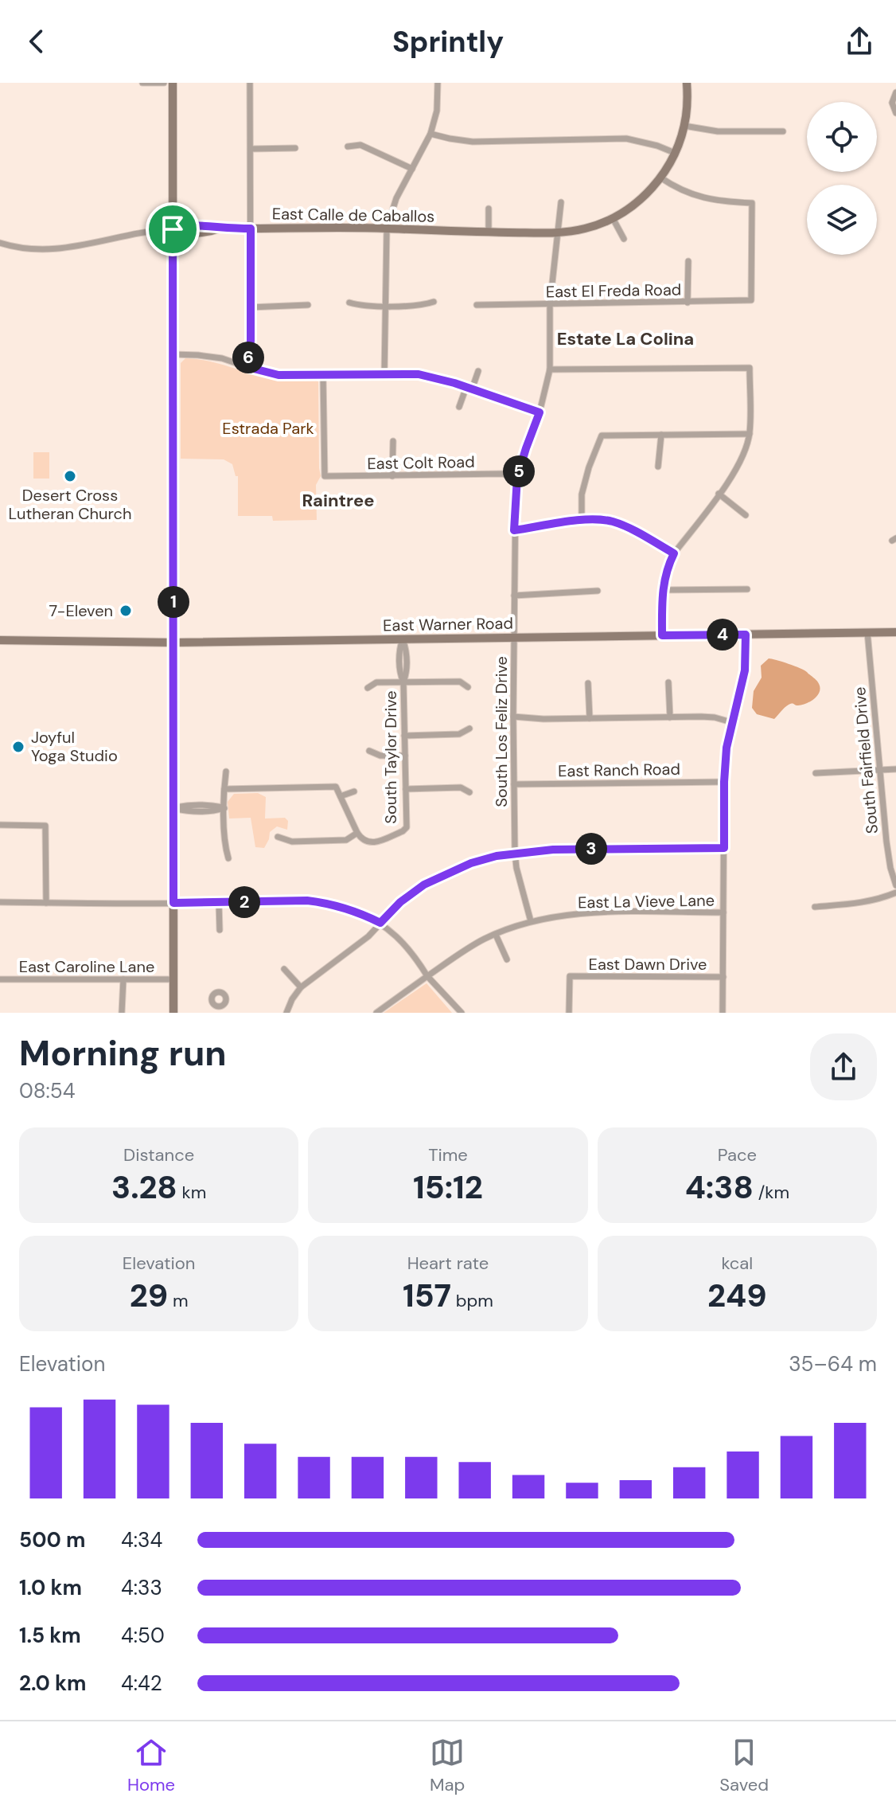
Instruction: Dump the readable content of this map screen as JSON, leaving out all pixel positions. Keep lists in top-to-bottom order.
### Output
{
  "streets": {
    "main road": ["East Calle de Caballos", "East Warner Road"],
    "street": [
      "East El Freda Road",
      "East Colt Road",
      "South Los Feliz Drive",
      "South Taylor Drive",
      "South Fairfield Drive",
      "East Ranch Road",
      "East La Vieve Lane",
      "East Dawn Drive",
      "East Caroline Lane"
    ]
  },
  "crossings": [
    ["East Calle de Caballos", "East El Freda Road"],
    ["East Calle de Caballos", "South Los Feliz Drive"],
    ["East El Freda Road", "South Los Feliz Drive"],
    ["East Colt Road", "South Los Feliz Drive"],
    ["East Warner Road", "South Los Feliz Drive"],
    ["East Warner Road", "South Taylor Drive"],
    ["East Warner Road", "South Fairfield Drive"],
    ["South Los Feliz Drive", "East Ranch Road"],
    ["South Los Feliz Drive", "East La Vieve Lane"]
  ],
  "districts": ["Estate La Colina", "Raintree"],
  "parks": ["Estrada Park"],
  "places": ["Desert Cross Lutheran Church", "7-Eleven", "Joyful Yoga Studio"],
  "page": {
    "header": "Sprintly",
    "pins": [
      "6",
      "5",
      "1",
      "4",
      "3",
      "2"
    ],
    "heading": ["Morning run", "08:54"],
    "stats": [
      ["Distance", "3.28 km"],
      ["Time", "15:12"],
      ["Pace", "4:38 /km"],
      ["Elevation", "29 m"],
      ["Heart rate", "157 bpm"],
      ["kcal", "249"]
    ],
    "chart": ["Elevation", "35–64 m"],
    "list": [
      {
        "name": "500 m",
        "note": "4:34"
      },
      {
        "name": "1.0 km",
        "note": "4:33"
      },
      {
        "name": "1.5 km",
        "note": "4:50"
      },
      {
        "name": "2.0 km",
        "note": "4:42"
      }
    ],
    "tabs": ["Home", "Map", "Saved"]
  }
}
